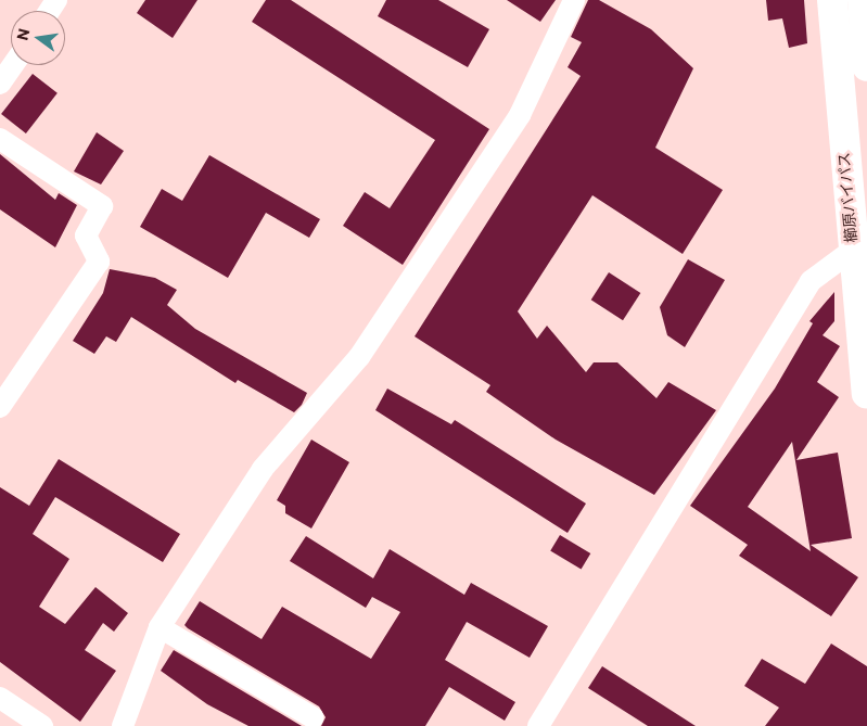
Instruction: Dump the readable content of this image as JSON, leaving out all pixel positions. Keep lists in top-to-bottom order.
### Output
{
  "streets": {
    "street": ["櫛原バイパス"]
  },
  "north": "left"
}
